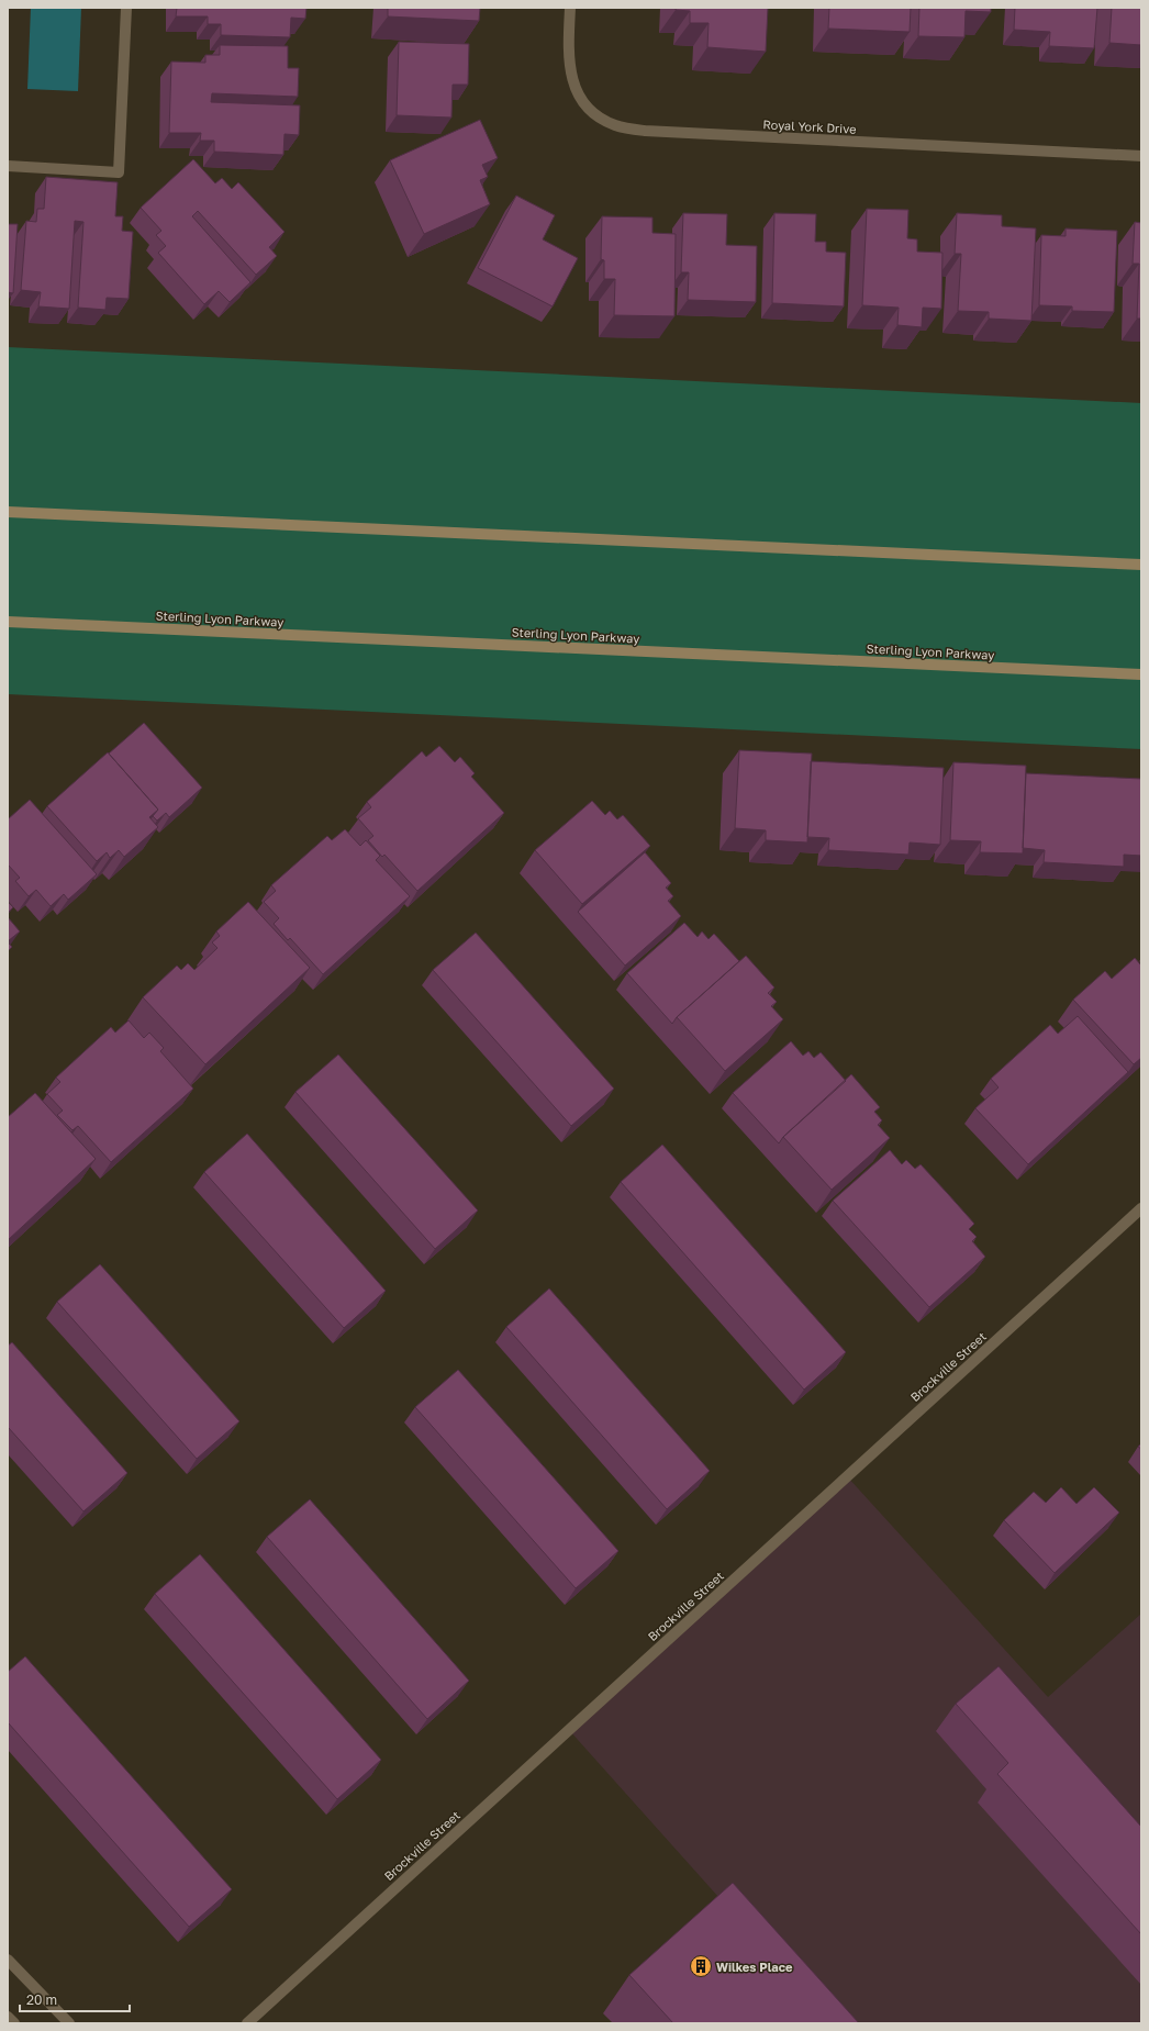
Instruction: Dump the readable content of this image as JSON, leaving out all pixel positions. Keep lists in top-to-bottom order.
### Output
{
  "streets": {
    "main road": ["Sterling Lyon Parkway"],
    "street": ["Royal York Drive", "Brockville Street"]
  },
  "places": {
    "building": ["Wilkes Place"]
  },
  "scale_bar": "20 m"
}
